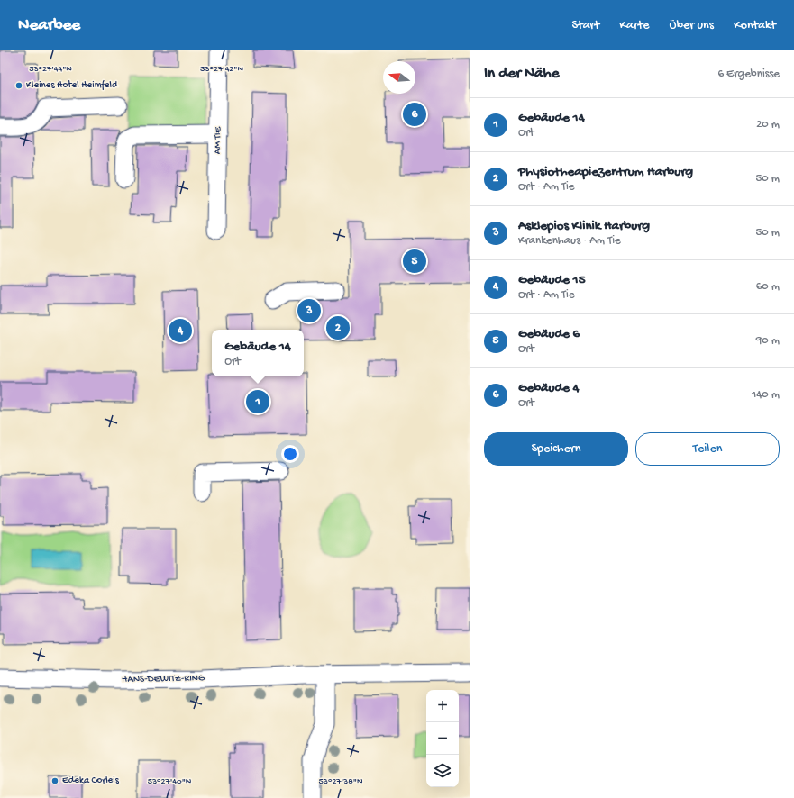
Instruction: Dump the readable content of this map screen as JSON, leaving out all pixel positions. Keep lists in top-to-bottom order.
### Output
{
  "streets": {
    "street": ["AM TIE", "HANS-DEWITZ-RING"]
  },
  "places": ["Kleines Hotel Heimfeld", "Edeka Corleis"],
  "north": "left",
  "page": {
    "header": "Nearbee",
    "nav": [
      "Start",
      "Karte",
      "Über uns",
      "Kontakt"
    ],
    "heading": ["In der Nähe", "6 Ergebnisse"],
    "list": [
      {
        "mark": "1",
        "name": "Gebäude 14",
        "note": "Ort",
        "value": "20 m"
      },
      {
        "mark": "2",
        "name": "Physiotheapiezentrum Harburg",
        "note": "Ort · Am Tie",
        "value": "50 m"
      },
      {
        "mark": "3",
        "name": "Asklepios Klinik Harburg",
        "note": "Krankenhaus · Am Tie",
        "value": "50 m"
      },
      {
        "mark": "4",
        "name": "Gebäude 15",
        "note": "Ort · Am Tie",
        "value": "60 m"
      },
      {
        "mark": "5",
        "name": "Gebäude 6",
        "note": "Ort",
        "value": "90 m"
      },
      {
        "mark": "6",
        "name": "Gebäude 4",
        "note": "Ort",
        "value": "140 m"
      }
    ],
    "pins": [
      "6",
      "5",
      "3",
      "2",
      "4",
      "1"
    ],
    "popup": ["Gebäude 14", "Ort"],
    "buttons": ["Speichern", "Teilen"],
    "map_buttons": ["+", "−"]
  },
  "coordinates": [
    "53°27'44\"N",
    "53°27'42\"N",
    "53°27'40\"N",
    "53°27'38\"N"
  ]
}
